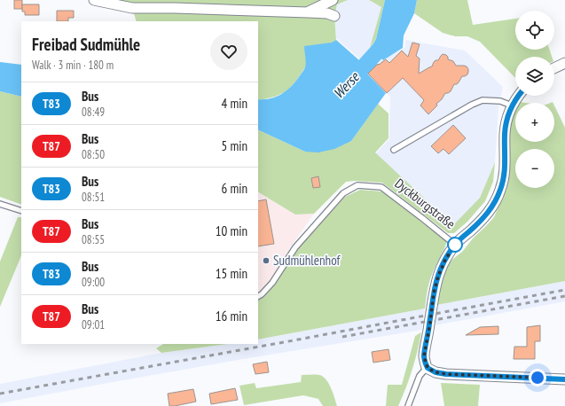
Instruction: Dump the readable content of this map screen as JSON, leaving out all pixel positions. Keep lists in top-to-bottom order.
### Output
{
  "streets": {
    "street": ["Dyckburgstraße"]
  },
  "water": ["Werse"],
  "places": ["Sudmühlenhof"],
  "lines": ["bus line T83"],
  "page": {
    "map_buttons": ["+", "−"],
    "heading": ["Freibad Sudmühle", "Walk · 3 min · 180 m"],
    "list": [
      {
        "mark": "T83",
        "name": "Bus",
        "note": "08:49",
        "value": "4 min"
      },
      {
        "mark": "T87",
        "name": "Bus",
        "note": "08:50",
        "value": "5 min"
      },
      {
        "mark": "T83",
        "name": "Bus",
        "note": "08:51",
        "value": "6 min"
      },
      {
        "mark": "T87",
        "name": "Bus",
        "note": "08:55",
        "value": "10 min"
      },
      {
        "mark": "T83",
        "name": "Bus",
        "note": "09:00",
        "value": "15 min"
      },
      {
        "mark": "T87",
        "name": "Bus",
        "note": "09:01",
        "value": "16 min"
      }
    ]
  }
}
